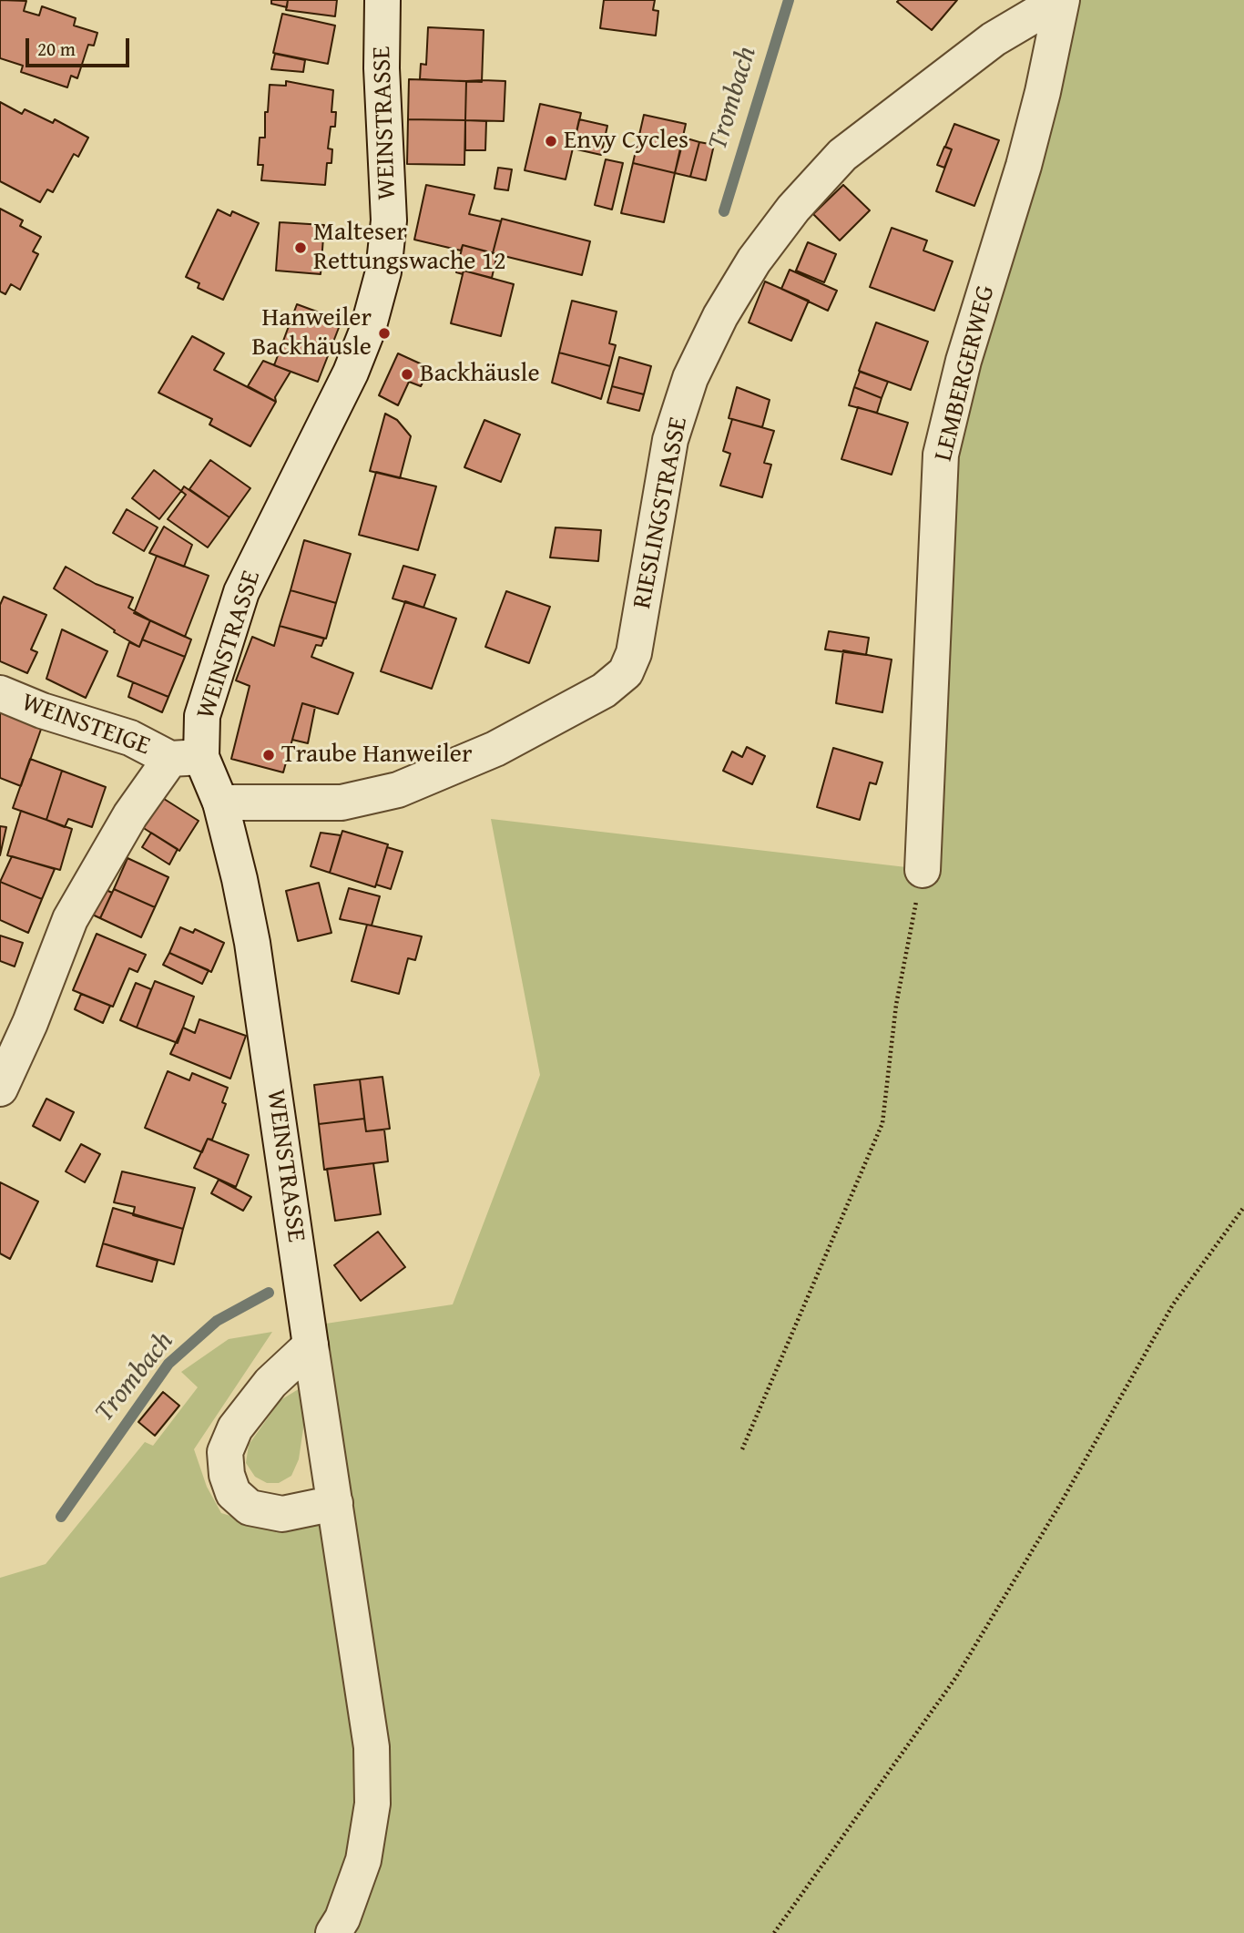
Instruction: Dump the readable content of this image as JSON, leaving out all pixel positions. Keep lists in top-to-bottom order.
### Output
{
  "streets": {
    "street": [
      "WEINSTRASSE",
      "LEMBERGERWEG",
      "RIESLINGSTRASSE",
      "WEINSTEIGE"
    ]
  },
  "crossings": [
    ["WEINSTRASSE", "RIESLINGSTRASSE"],
    ["WEINSTRASSE", "WEINSTEIGE"],
    ["LEMBERGERWEG", "RIESLINGSTRASSE"]
  ],
  "water": ["Trombach"],
  "places": [
    "Envy Cycles",
    "Malteser Rettungswache 12",
    "Hanweiler Backhäusle",
    "Backhäusle",
    "Traube Hanweiler"
  ],
  "scale_bar": "20 m"
}
